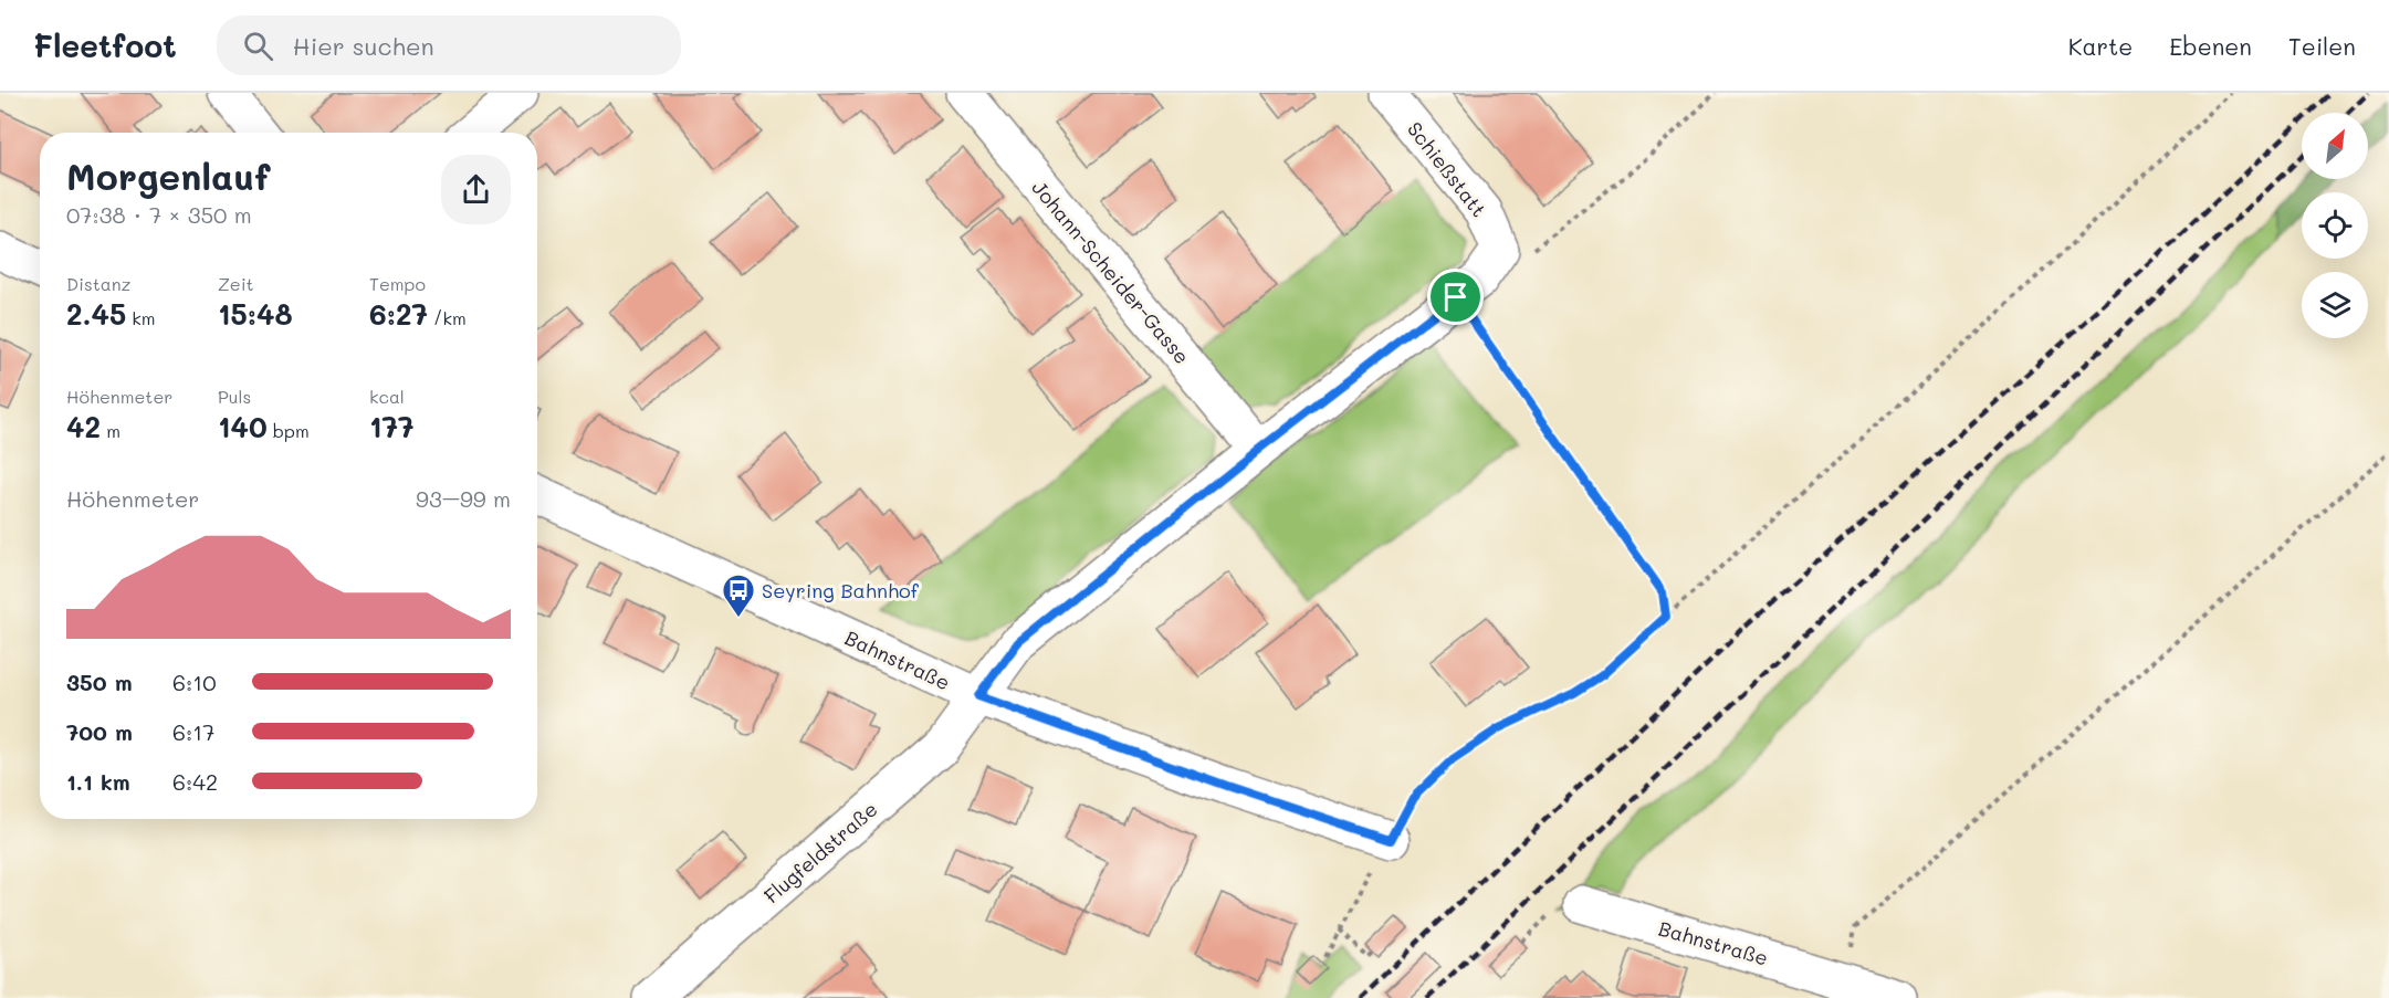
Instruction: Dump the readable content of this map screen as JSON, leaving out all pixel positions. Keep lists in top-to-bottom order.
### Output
{
  "streets": {
    "street": [
      "Schießstatt",
      "Johann-Scheider-Gasse",
      "Bahnstraße",
      "Flugfeldstraße"
    ]
  },
  "crossings": [
    ["Schießstatt", "Flugfeldstraße"],
    ["Johann-Scheider-Gasse", "Flugfeldstraße"],
    ["Bahnstraße", "Flugfeldstraße"]
  ],
  "places": {
    "bus stop": ["Seyring Bahnhof"]
  },
  "north": "top right",
  "page": {
    "header": "Fleetfoot",
    "search": "Hier suchen",
    "nav": ["Karte", "Ebenen", "Teilen"],
    "heading": ["Morgenlauf", "07:38 · 7 × 350 m"],
    "stats": [
      ["Distanz", "2.45 km"],
      ["Zeit", "15:48"],
      ["Tempo", "6:27 /km"],
      ["Höhenmeter", "42 m"],
      ["Puls", "140 bpm"],
      ["kcal", "177"]
    ],
    "chart": ["Höhenmeter", "93–99 m"],
    "list": [
      {
        "name": "350 m",
        "note": "6:10"
      },
      {
        "name": "700 m",
        "note": "6:17"
      },
      {
        "name": "1.1 km",
        "note": "6:42"
      }
    ]
  }
}
